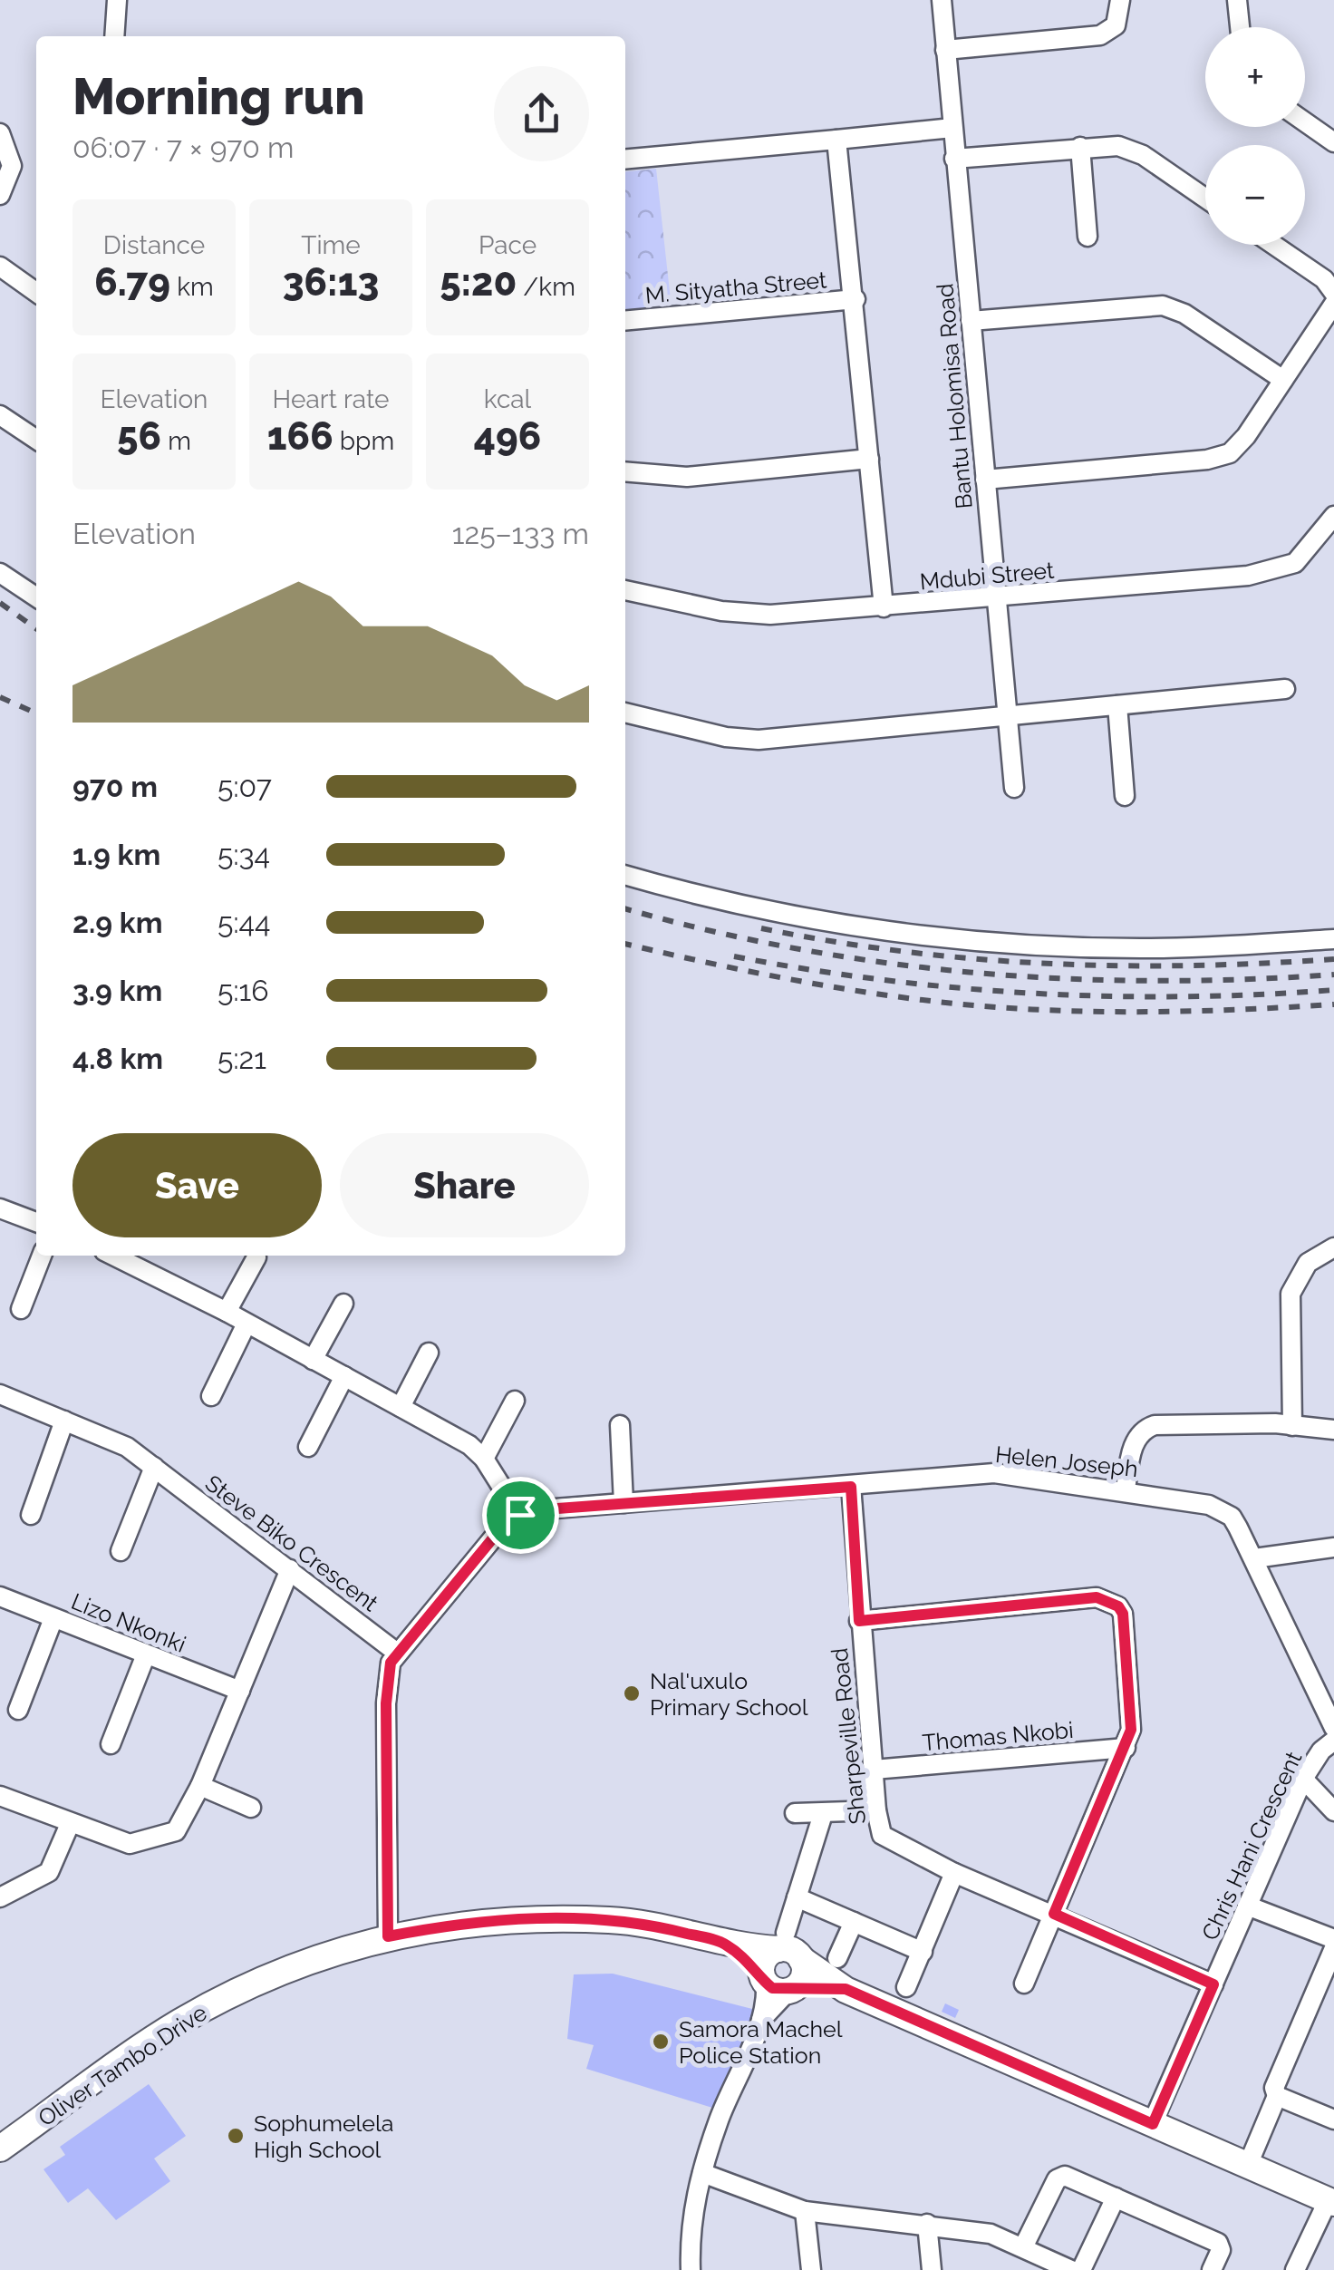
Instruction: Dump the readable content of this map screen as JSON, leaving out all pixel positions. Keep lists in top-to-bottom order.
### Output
{
  "streets": {
    "street": [
      "M. Sityatha Street",
      "Bantu Holomisa Road",
      "Mdubi Street",
      "Helen Joseph",
      "Steve Biko Crescent",
      "Lizo Nkonki",
      "Sharpeville Road",
      "Thomas Nkobi",
      "Chris Hani Crescent",
      "Oliver Tambo Drive"
    ]
  },
  "crossings": [
    ["Bantu Holomisa Road", "Mdubi Street"],
    ["Helen Joseph", "Sharpeville Road"],
    ["Sharpeville Road", "Thomas Nkobi"],
    ["Sharpeville Road", "Chris Hani Crescent"],
    ["Chris Hani Crescent", "Oliver Tambo Drive"]
  ],
  "places": ["Nal'uxulo Primary School", "Samora Machel Police Station", "Sophumelela High School"],
  "page": {
    "map_buttons": ["+", "−"],
    "heading": ["Morning run", "06:07 · 7 × 970 m"],
    "stats": [
      ["Distance", "6.79 km"],
      ["Time", "36:13"],
      ["Pace", "5:20 /km"],
      ["Elevation", "56 m"],
      ["Heart rate", "166 bpm"],
      ["kcal", "496"]
    ],
    "chart": ["Elevation", "125–133 m"],
    "list": [
      {
        "name": "970 m",
        "note": "5:07"
      },
      {
        "name": "1.9 km",
        "note": "5:34"
      },
      {
        "name": "2.9 km",
        "note": "5:44"
      },
      {
        "name": "3.9 km",
        "note": "5:16"
      },
      {
        "name": "4.8 km",
        "note": "5:21"
      }
    ],
    "buttons": ["Save", "Share"]
  }
}
